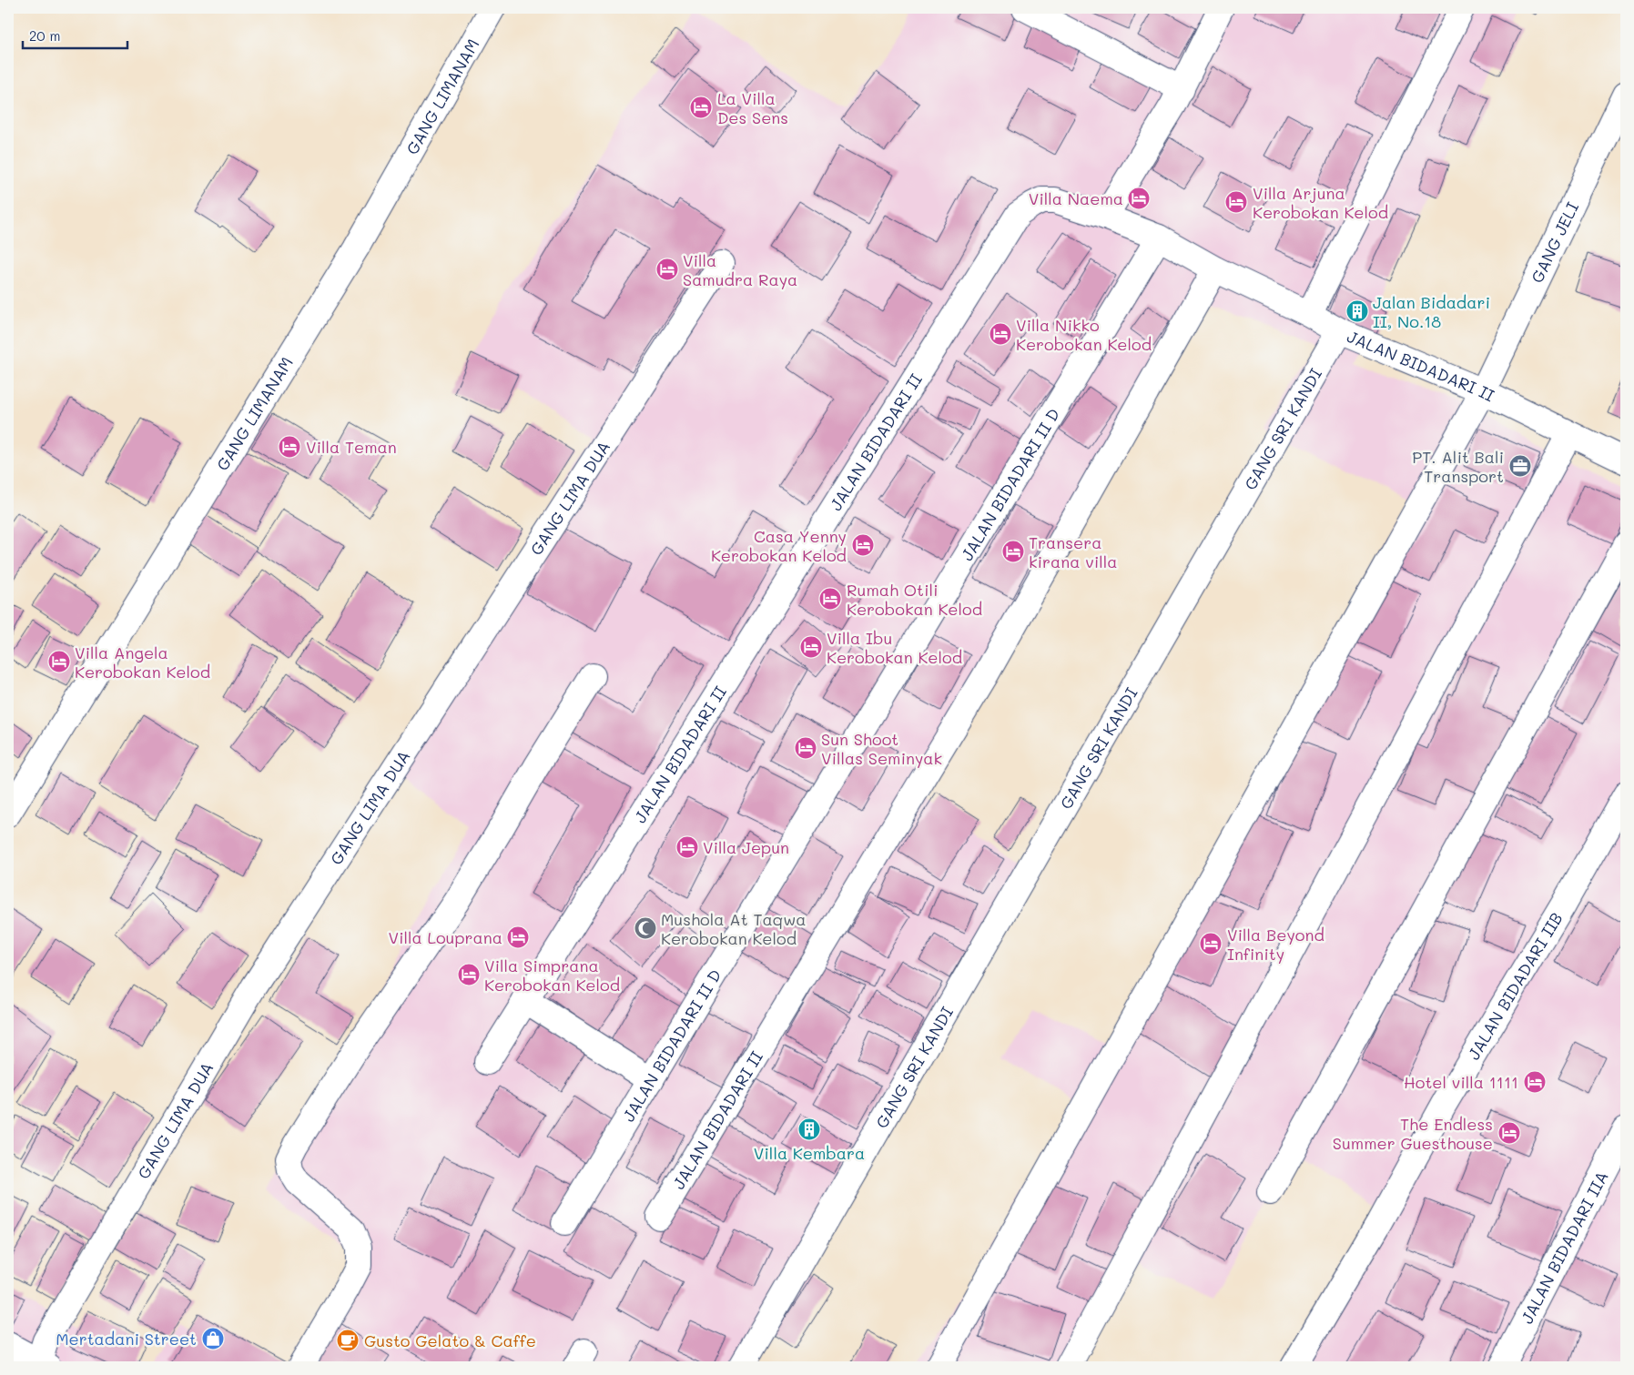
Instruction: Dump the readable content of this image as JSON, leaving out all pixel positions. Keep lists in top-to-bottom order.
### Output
{
  "streets": {
    "street": [
      "GANG LIMANAM",
      "GANG JELI",
      "JALAN BIDADARI II",
      "GANG SRI KANDI",
      "JALAN BIDADARI II D",
      "GANG LIMA DUA",
      "JALAN BIDADARI IIB",
      "JALAN BIDADARI IIA"
    ]
  },
  "crossings": [
    ["GANG JELI", "JALAN BIDADARI II"],
    ["JALAN BIDADARI II", "GANG SRI KANDI"],
    ["JALAN BIDADARI II", "JALAN BIDADARI II D"]
  ],
  "places": {
    "hotel": [
      "La Villa Des Sens",
      "Villa Naema",
      "Villa Arjuna Kerobokan Kelod",
      "Villa Samudra Raya",
      "Villa Nikko Kerobokan Kelod",
      "Villa Teman",
      "Casa Yenny Kerobokan Kelod",
      "Transera kirana villa",
      "Rumah Otili Kerobokan Kelod",
      "Villa Ibu Kerobokan Kelod",
      "Villa Angela Kerobokan Kelod",
      "Sun Shoot Villas Seminyak",
      "Villa Jepun",
      "Villa Louprana",
      "Villa Beyond Infinity",
      "Villa Simprana Kerobokan Kelod",
      "Hotel villa 1111",
      "The Endless Summer Guesthouse"
    ],
    "building": ["Jalan Bidadari II, No.18", "Villa Kembara"],
    "office": ["PT. Alit Bali Transport"],
    "mosque": ["Mushola At Taqwa Kerobokan Kelod"],
    "shop": ["Mertadani Street"],
    "cafe": ["Gusto Gelato & Caffe"]
  },
  "scale_bar": "20 m"
}
